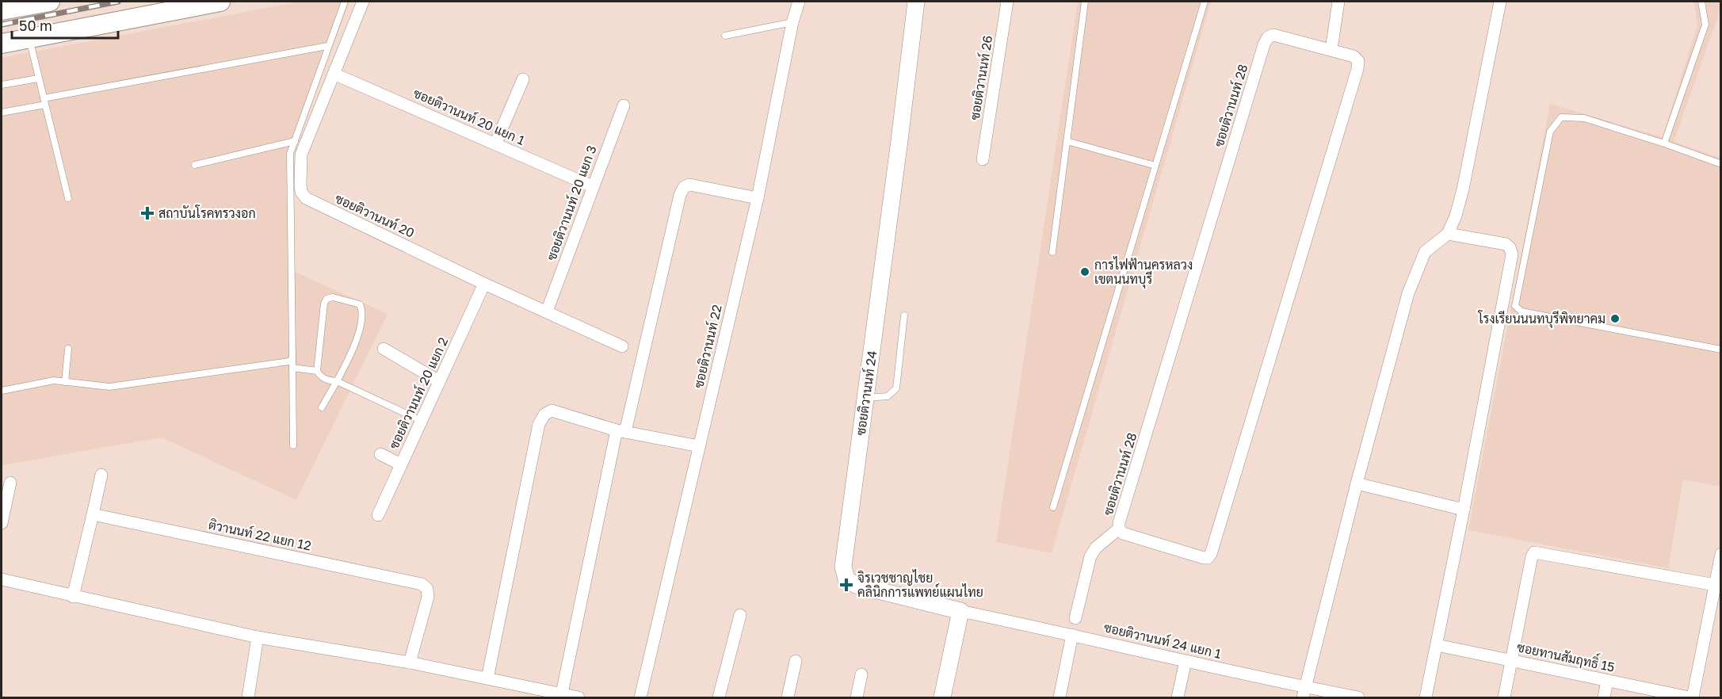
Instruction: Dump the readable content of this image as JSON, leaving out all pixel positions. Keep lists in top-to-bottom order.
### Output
{
  "streets": {
    "street": [
      "ซอยติวานนท์ 26",
      "ซอยติวานนท์ 28",
      "ซอยติวานนท์ 20 แยก 1",
      "ซอยติวานนท์ 20 แยก 3",
      "ซอยติวานนท์ 20",
      "ซอยติวานนท์ 22",
      "ซอยติวานนท์ 20 แยก 2",
      "ซอยติวานนท์ 24",
      "ติวานนท์ 22 แยก 12",
      "ซอยติวานนท์ 24 แยก 1",
      "ซอยทานสัมฤทธิ์ 15"
    ]
  },
  "crossings": [
    ["ซอยติวานนท์ 20 แยก 1", "ซอยติวานนท์ 20 แยก 3"],
    ["ซอยติวานนท์ 20 แยก 1", "ซอยติวานนท์ 20"],
    ["ซอยติวานนท์ 20 แยก 3", "ซอยติวานนท์ 20"],
    ["ซอยติวานนท์ 20", "ซอยติวานนท์ 20 แยก 2"],
    ["ซอยติวานนท์ 24", "ซอยติวานนท์ 24 แยก 1"]
  ],
  "places": {
    "health": ["สถาบันโรคทรวงอก", "จิรเวชชาญไชย คลินิกการแพทย์แผนไทย"],
    "other": ["การไฟฟ้านครหลวง เขตนนทบุรี", "โรงเรียนนนทบุรีพิทยาคม"]
  },
  "scale_bar": "50 m"
}
